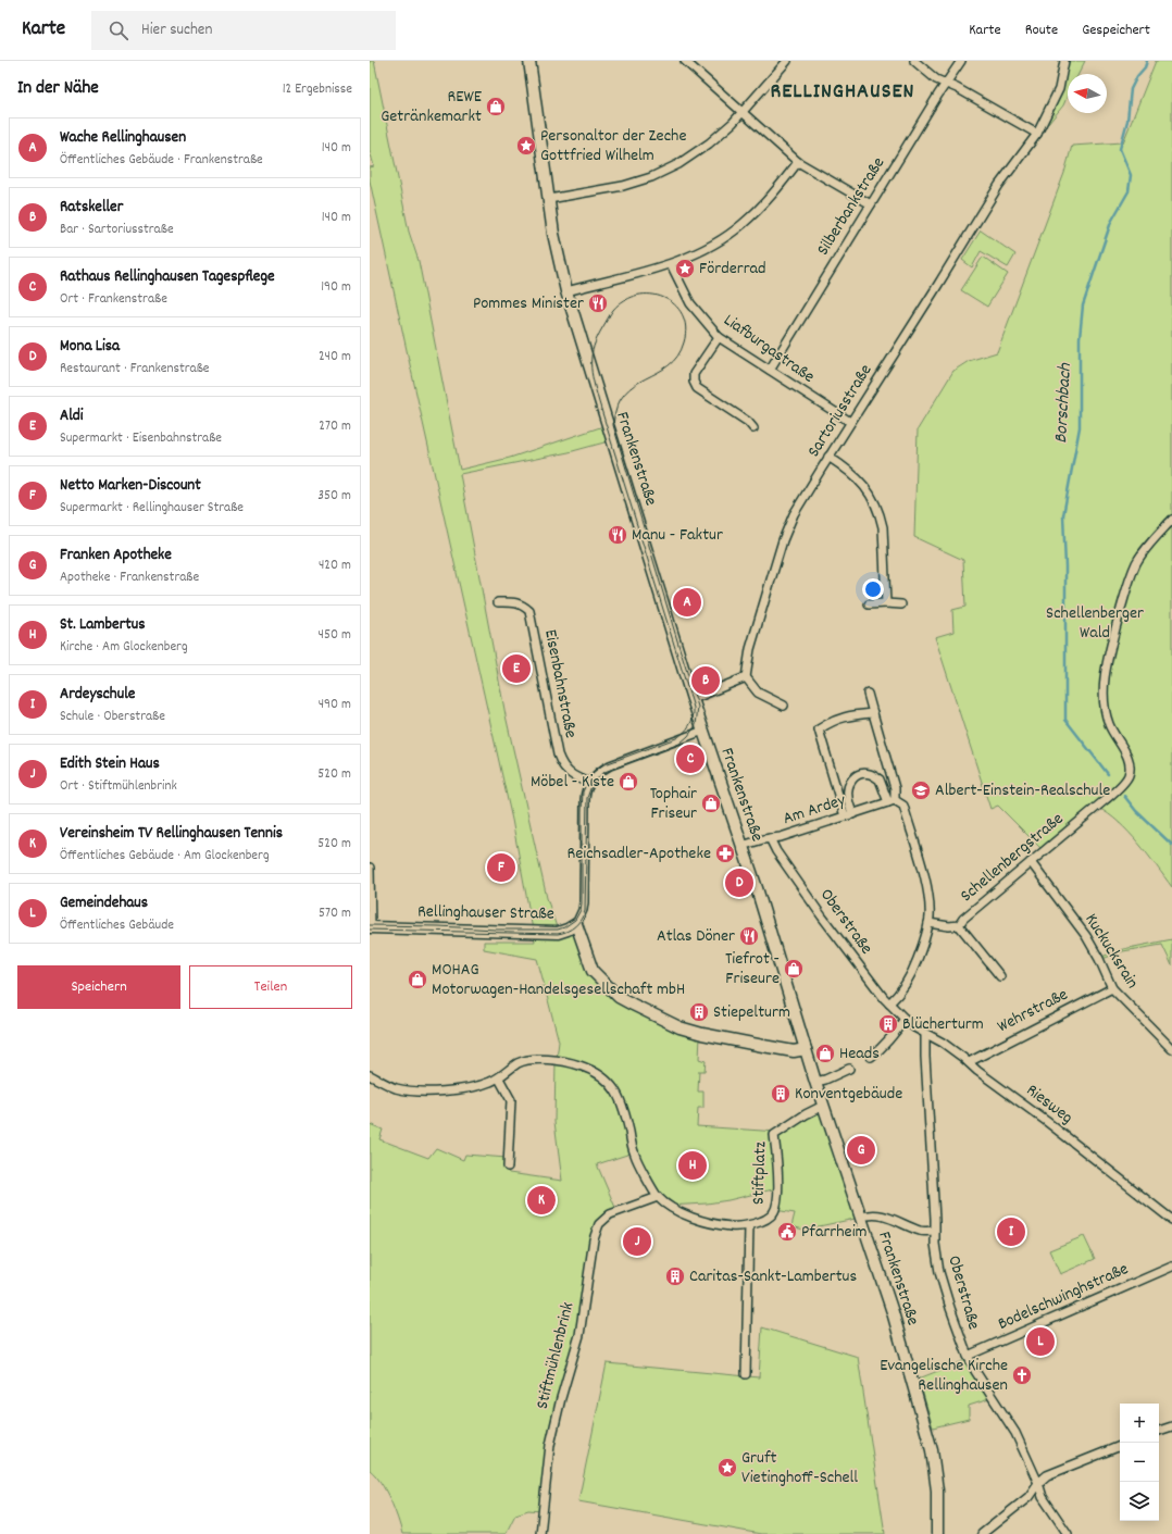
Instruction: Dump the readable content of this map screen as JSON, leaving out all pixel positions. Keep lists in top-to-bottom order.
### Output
{
  "streets": {
    "main road": ["Frankenstraße", "Rellinghauser Straße"],
    "street": [
      "Silberbankstraße",
      "Liafburgastraße",
      "Sartoriusstraße",
      "Eisenbahnstraße",
      "Am Ardey",
      "Schellenbergstraße",
      "Oberstraße",
      "Kuckucksrain",
      "Wehrstraße",
      "Riesweg",
      "Stiftplatz",
      "Bodelschwinghstraße",
      "Stiftmühlenbrink"
    ]
  },
  "crossings": [
    ["Silberbankstraße", "Liafburgastraße"],
    ["Liafburgastraße", "Sartoriusstraße"],
    ["Frankenstraße", "Am Ardey"],
    ["Frankenstraße", "Rellinghauser Straße"],
    ["Frankenstraße", "Stiftplatz"],
    ["Am Ardey", "Oberstraße"],
    ["Schellenbergstraße", "Kuckucksrain"],
    ["Oberstraße", "Riesweg"],
    ["Oberstraße", "Bodelschwinghstraße"],
    ["Kuckucksrain", "Wehrstraße"],
    ["Wehrstraße", "Riesweg"]
  ],
  "districts": ["RELLINGHAUSEN"],
  "water": ["Borschbach"],
  "parks": ["Schellenberger Wald"],
  "places": {
    "shop": [
      "REWE Getränkemarkt",
      "Möbel - Kiste",
      "Tophair Friseur",
      "Tiefrot - Friseure",
      "MOHAG Motorwagen-Handelsgesellschaft mbH",
      "Heads"
    ],
    "place": ["Personaltor der Zeche Gottfried Wilhelm", "Förderrad", "Gruft Vietinghoff-Schell"],
    "restaurant": ["Pommes Minister", "Manu - Faktur", "Atlas Döner"],
    "school or university": ["Albert-Einstein-Realschule"],
    "pharmacy": ["Reichsadler-Apotheke"],
    "building": [
      "Stiepelturm",
      "Blücherturm",
      "Konventgebäude",
      "Caritas-Sankt-Lambertus"
    ],
    "public building": ["Pfarrheim"],
    "church": ["Evangelische Kirche Rellinghausen"]
  },
  "north": "left",
  "page": {
    "header": "Karte",
    "search": "Hier suchen",
    "nav": ["Karte", "Route", "Gespeichert"],
    "heading": ["In der Nähe", "12 Ergebnisse"],
    "list": [
      {
        "mark": "A",
        "name": "Wache Rellinghausen",
        "note": "Öffentliches Gebäude · Frankenstraße",
        "value": "140 m"
      },
      {
        "mark": "B",
        "name": "Ratskeller",
        "note": "Bar · Sartoriusstraße",
        "value": "140 m"
      },
      {
        "mark": "C",
        "name": "Rathaus Rellinghausen Tagespflege",
        "note": "Ort · Frankenstraße",
        "value": "190 m"
      },
      {
        "mark": "D",
        "name": "Mona Lisa",
        "note": "Restaurant · Frankenstraße",
        "value": "240 m"
      },
      {
        "mark": "E",
        "name": "Aldi",
        "note": "Supermarkt · Eisenbahnstraße",
        "value": "270 m"
      },
      {
        "mark": "F",
        "name": "Netto Marken-Discount",
        "note": "Supermarkt · Rellinghauser Straße",
        "value": "350 m"
      },
      {
        "mark": "G",
        "name": "Franken Apotheke",
        "note": "Apotheke · Frankenstraße",
        "value": "420 m"
      },
      {
        "mark": "H",
        "name": "St. Lambertus",
        "note": "Kirche · Am Glockenberg",
        "value": "450 m"
      },
      {
        "mark": "I",
        "name": "Ardeyschule",
        "note": "Schule · Oberstraße",
        "value": "490 m"
      },
      {
        "mark": "J",
        "name": "Edith Stein Haus",
        "note": "Ort · Stiftmühlenbrink",
        "value": "520 m"
      },
      {
        "mark": "K",
        "name": "Vereinsheim TV Rellinghausen Tennis",
        "note": "Öffentliches Gebäude · Am Glockenberg",
        "value": "520 m"
      },
      {
        "mark": "L",
        "name": "Gemeindehaus",
        "note": "Öffentliches Gebäude",
        "value": "570 m"
      }
    ],
    "pins": [
      "A",
      "E",
      "B",
      "C",
      "F",
      "D",
      "G",
      "H",
      "K",
      "I",
      "J",
      "L"
    ],
    "buttons": ["Speichern", "Teilen"],
    "map_buttons": ["+", "−"]
  }
}
